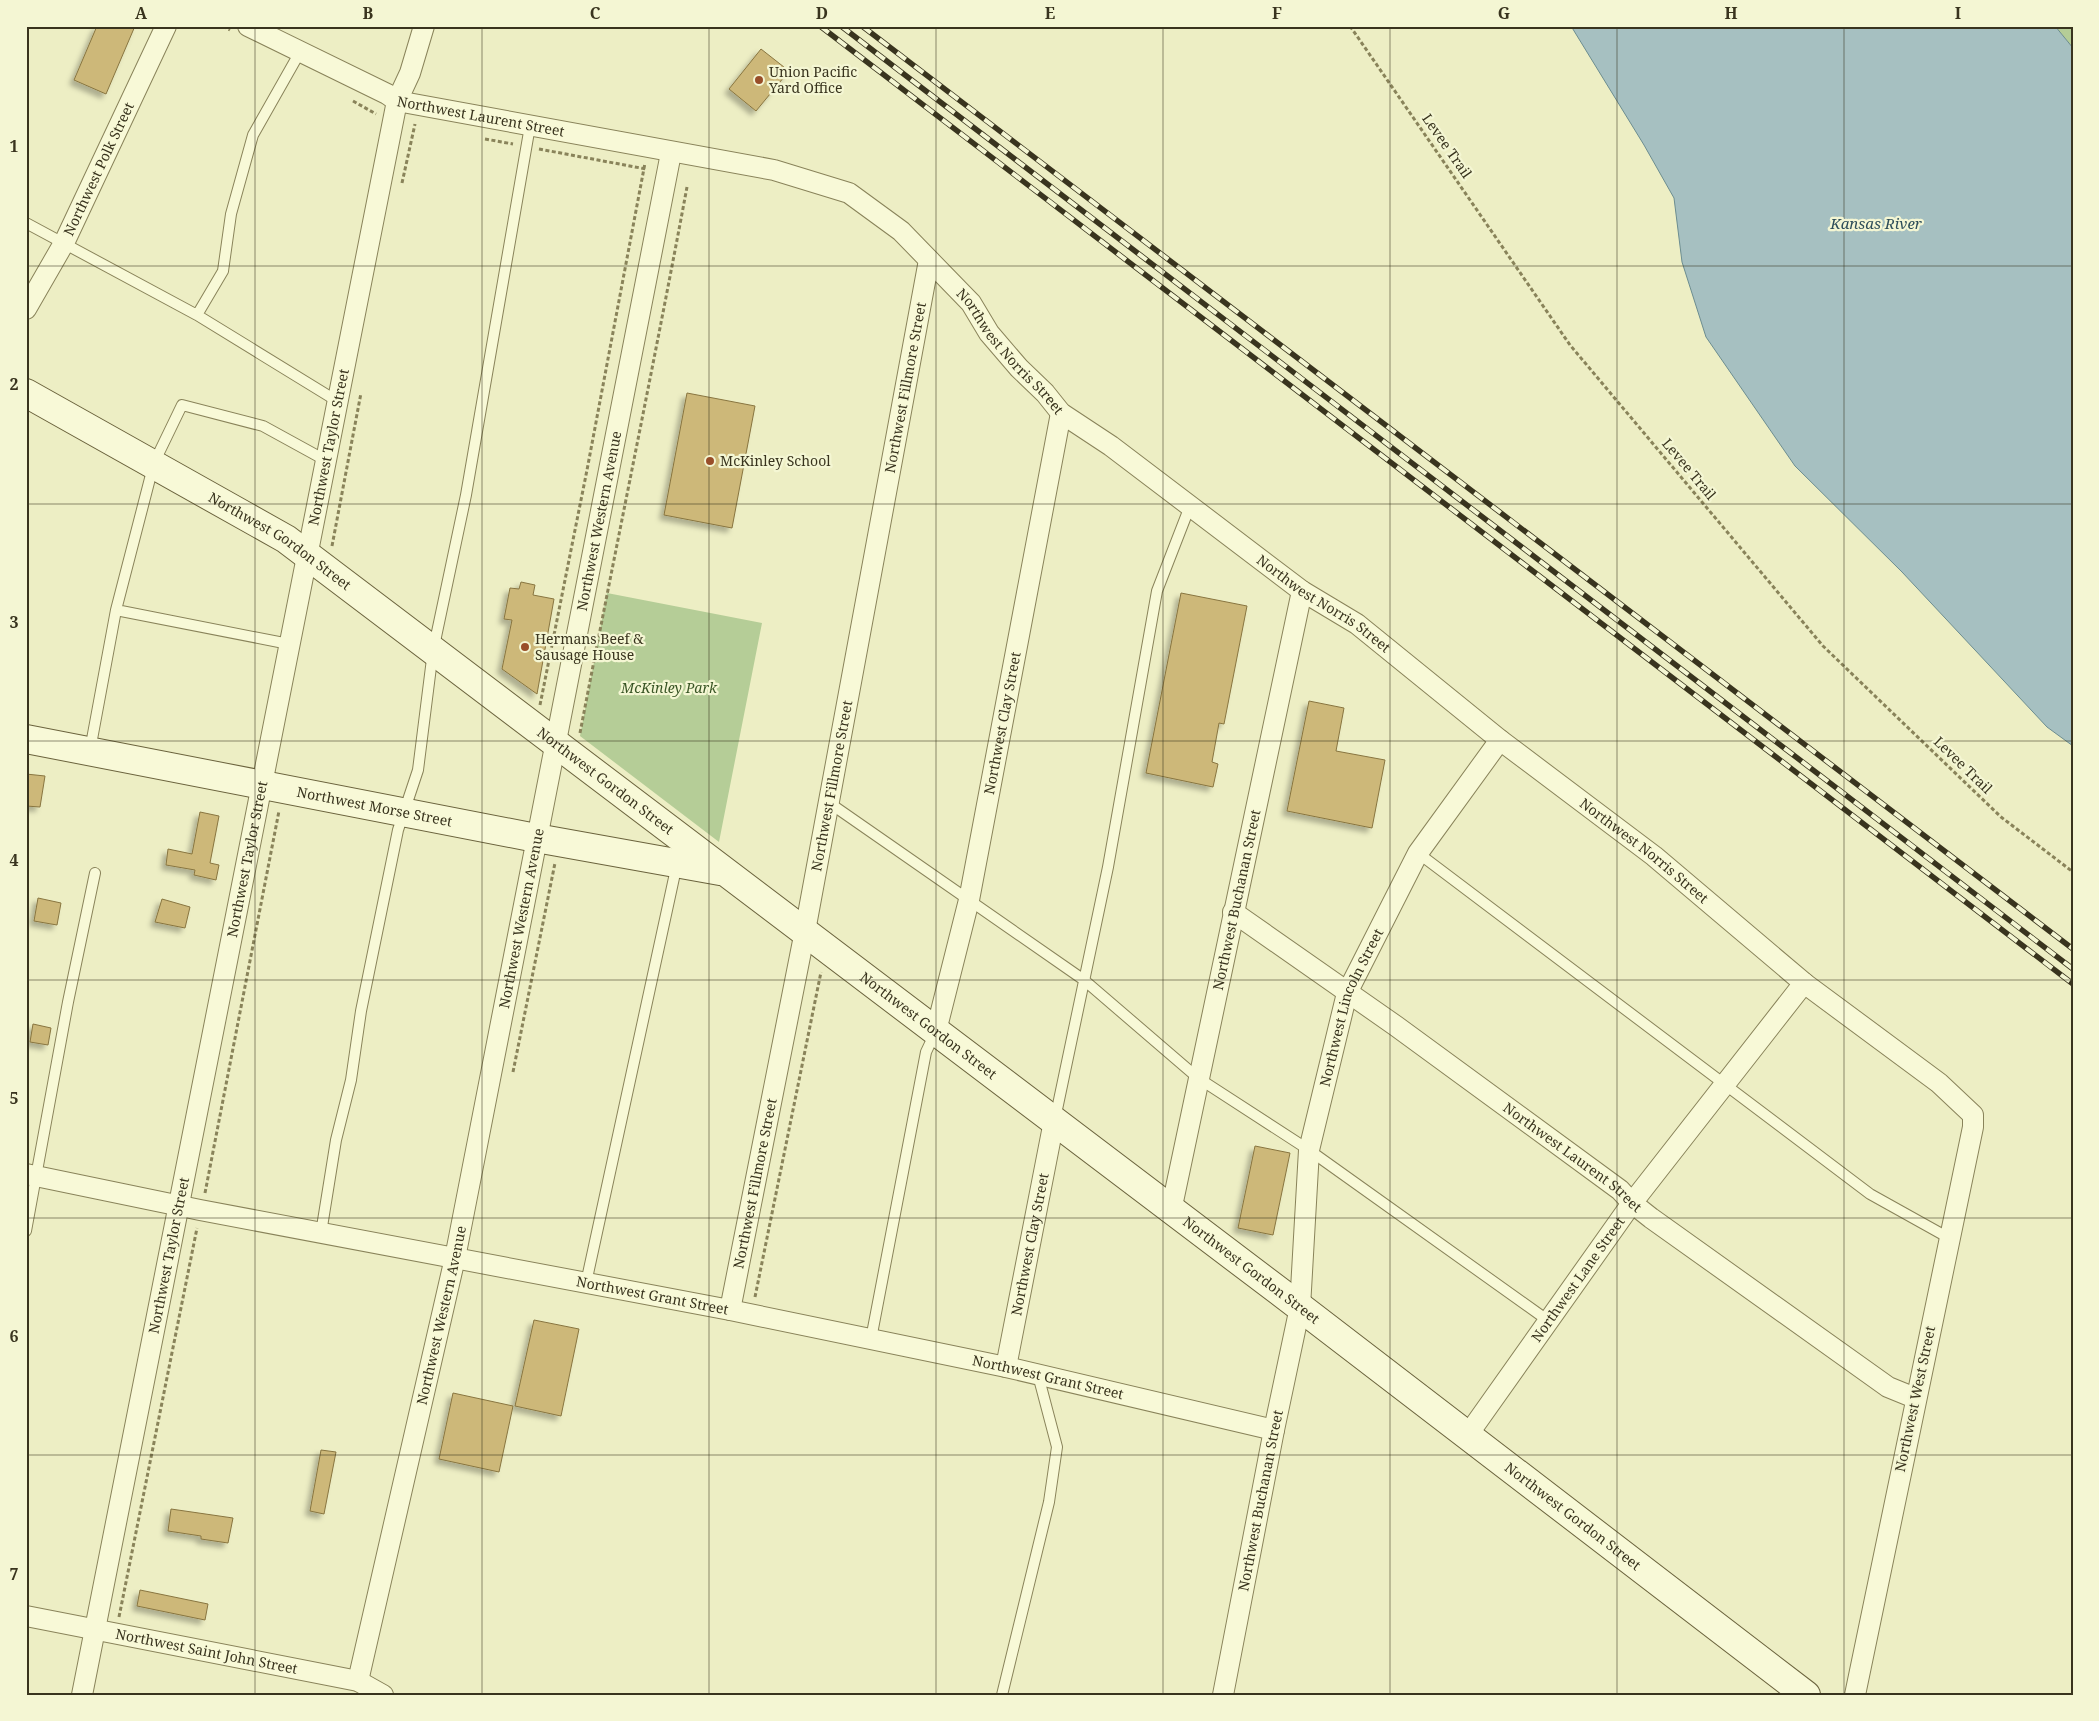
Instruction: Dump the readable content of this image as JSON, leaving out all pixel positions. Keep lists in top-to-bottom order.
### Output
{
  "streets": {
    "main road": ["Northwest Gordon Street", "Northwest Morse Street"],
    "street": [
      "Northwest Laurent Street",
      "Northwest Polk Street",
      "Northwest Norris Street",
      "Northwest Fillmore Street",
      "Northwest Taylor Street",
      "Northwest Western Avenue",
      "Northwest Clay Street",
      "Northwest Buchanan Street",
      "Northwest Lincoln Street",
      "Northwest Lane Street",
      "Northwest Grant Street",
      "Northwest West Street",
      "Northwest Saint John Street"
    ],
    "path": ["Levee Trail"]
  },
  "crossings": [
    ["Northwest Laurent Street", "Northwest Norris Street"],
    ["Northwest Laurent Street", "Northwest Taylor Street"],
    ["Northwest Laurent Street", "Northwest Western Avenue"],
    ["Northwest Laurent Street", "Northwest Buchanan Street"],
    ["Northwest Laurent Street", "Northwest Lincoln Street"],
    ["Northwest Laurent Street", "Northwest Lane Street"],
    ["Northwest Laurent Street", "Northwest West Street"],
    ["Northwest Norris Street", "Northwest Fillmore Street"],
    ["Northwest Norris Street", "Northwest Western Avenue"],
    ["Northwest Norris Street", "Northwest Clay Street"],
    ["Northwest Norris Street", "Northwest Buchanan Street"],
    ["Northwest Norris Street", "Northwest Lincoln Street"],
    ["Northwest Norris Street", "Northwest Lane Street"],
    ["Northwest Norris Street", "Northwest West Street"],
    ["Northwest Fillmore Street", "Northwest Gordon Street"],
    ["Northwest Fillmore Street", "Northwest Grant Street"],
    ["Northwest Taylor Street", "Northwest Gordon Street"],
    ["Northwest Taylor Street", "Northwest Morse Street"],
    ["Northwest Taylor Street", "Northwest Grant Street"],
    ["Northwest Taylor Street", "Northwest Saint John Street"],
    ["Northwest Western Avenue", "Northwest Gordon Street"],
    ["Northwest Western Avenue", "Northwest Morse Street"],
    ["Northwest Western Avenue", "Northwest Grant Street"],
    ["Northwest Western Avenue", "Northwest Saint John Street"],
    ["Northwest Gordon Street", "Northwest Clay Street"],
    ["Northwest Gordon Street", "Northwest Morse Street"],
    ["Northwest Gordon Street", "Northwest Buchanan Street"],
    ["Northwest Gordon Street", "Northwest Lincoln Street"],
    ["Northwest Gordon Street", "Northwest Lane Street"],
    ["Northwest Clay Street", "Northwest Grant Street"],
    ["Northwest Buchanan Street", "Northwest Lincoln Street"],
    ["Northwest Buchanan Street", "Northwest Grant Street"]
  ],
  "water": ["Kansas River"],
  "parks": ["McKinley Park"],
  "places": ["Union Pacific Yard Office", "McKinley School", "Hermans Beef & Sausage House"],
  "grid": {
    "columns": [
      "A",
      "B",
      "C",
      "D",
      "E",
      "F",
      "G",
      "H",
      "I"
    ],
    "rows": [
      "1",
      "2",
      "3",
      "4",
      "5",
      "6",
      "7"
    ]
  }
}
